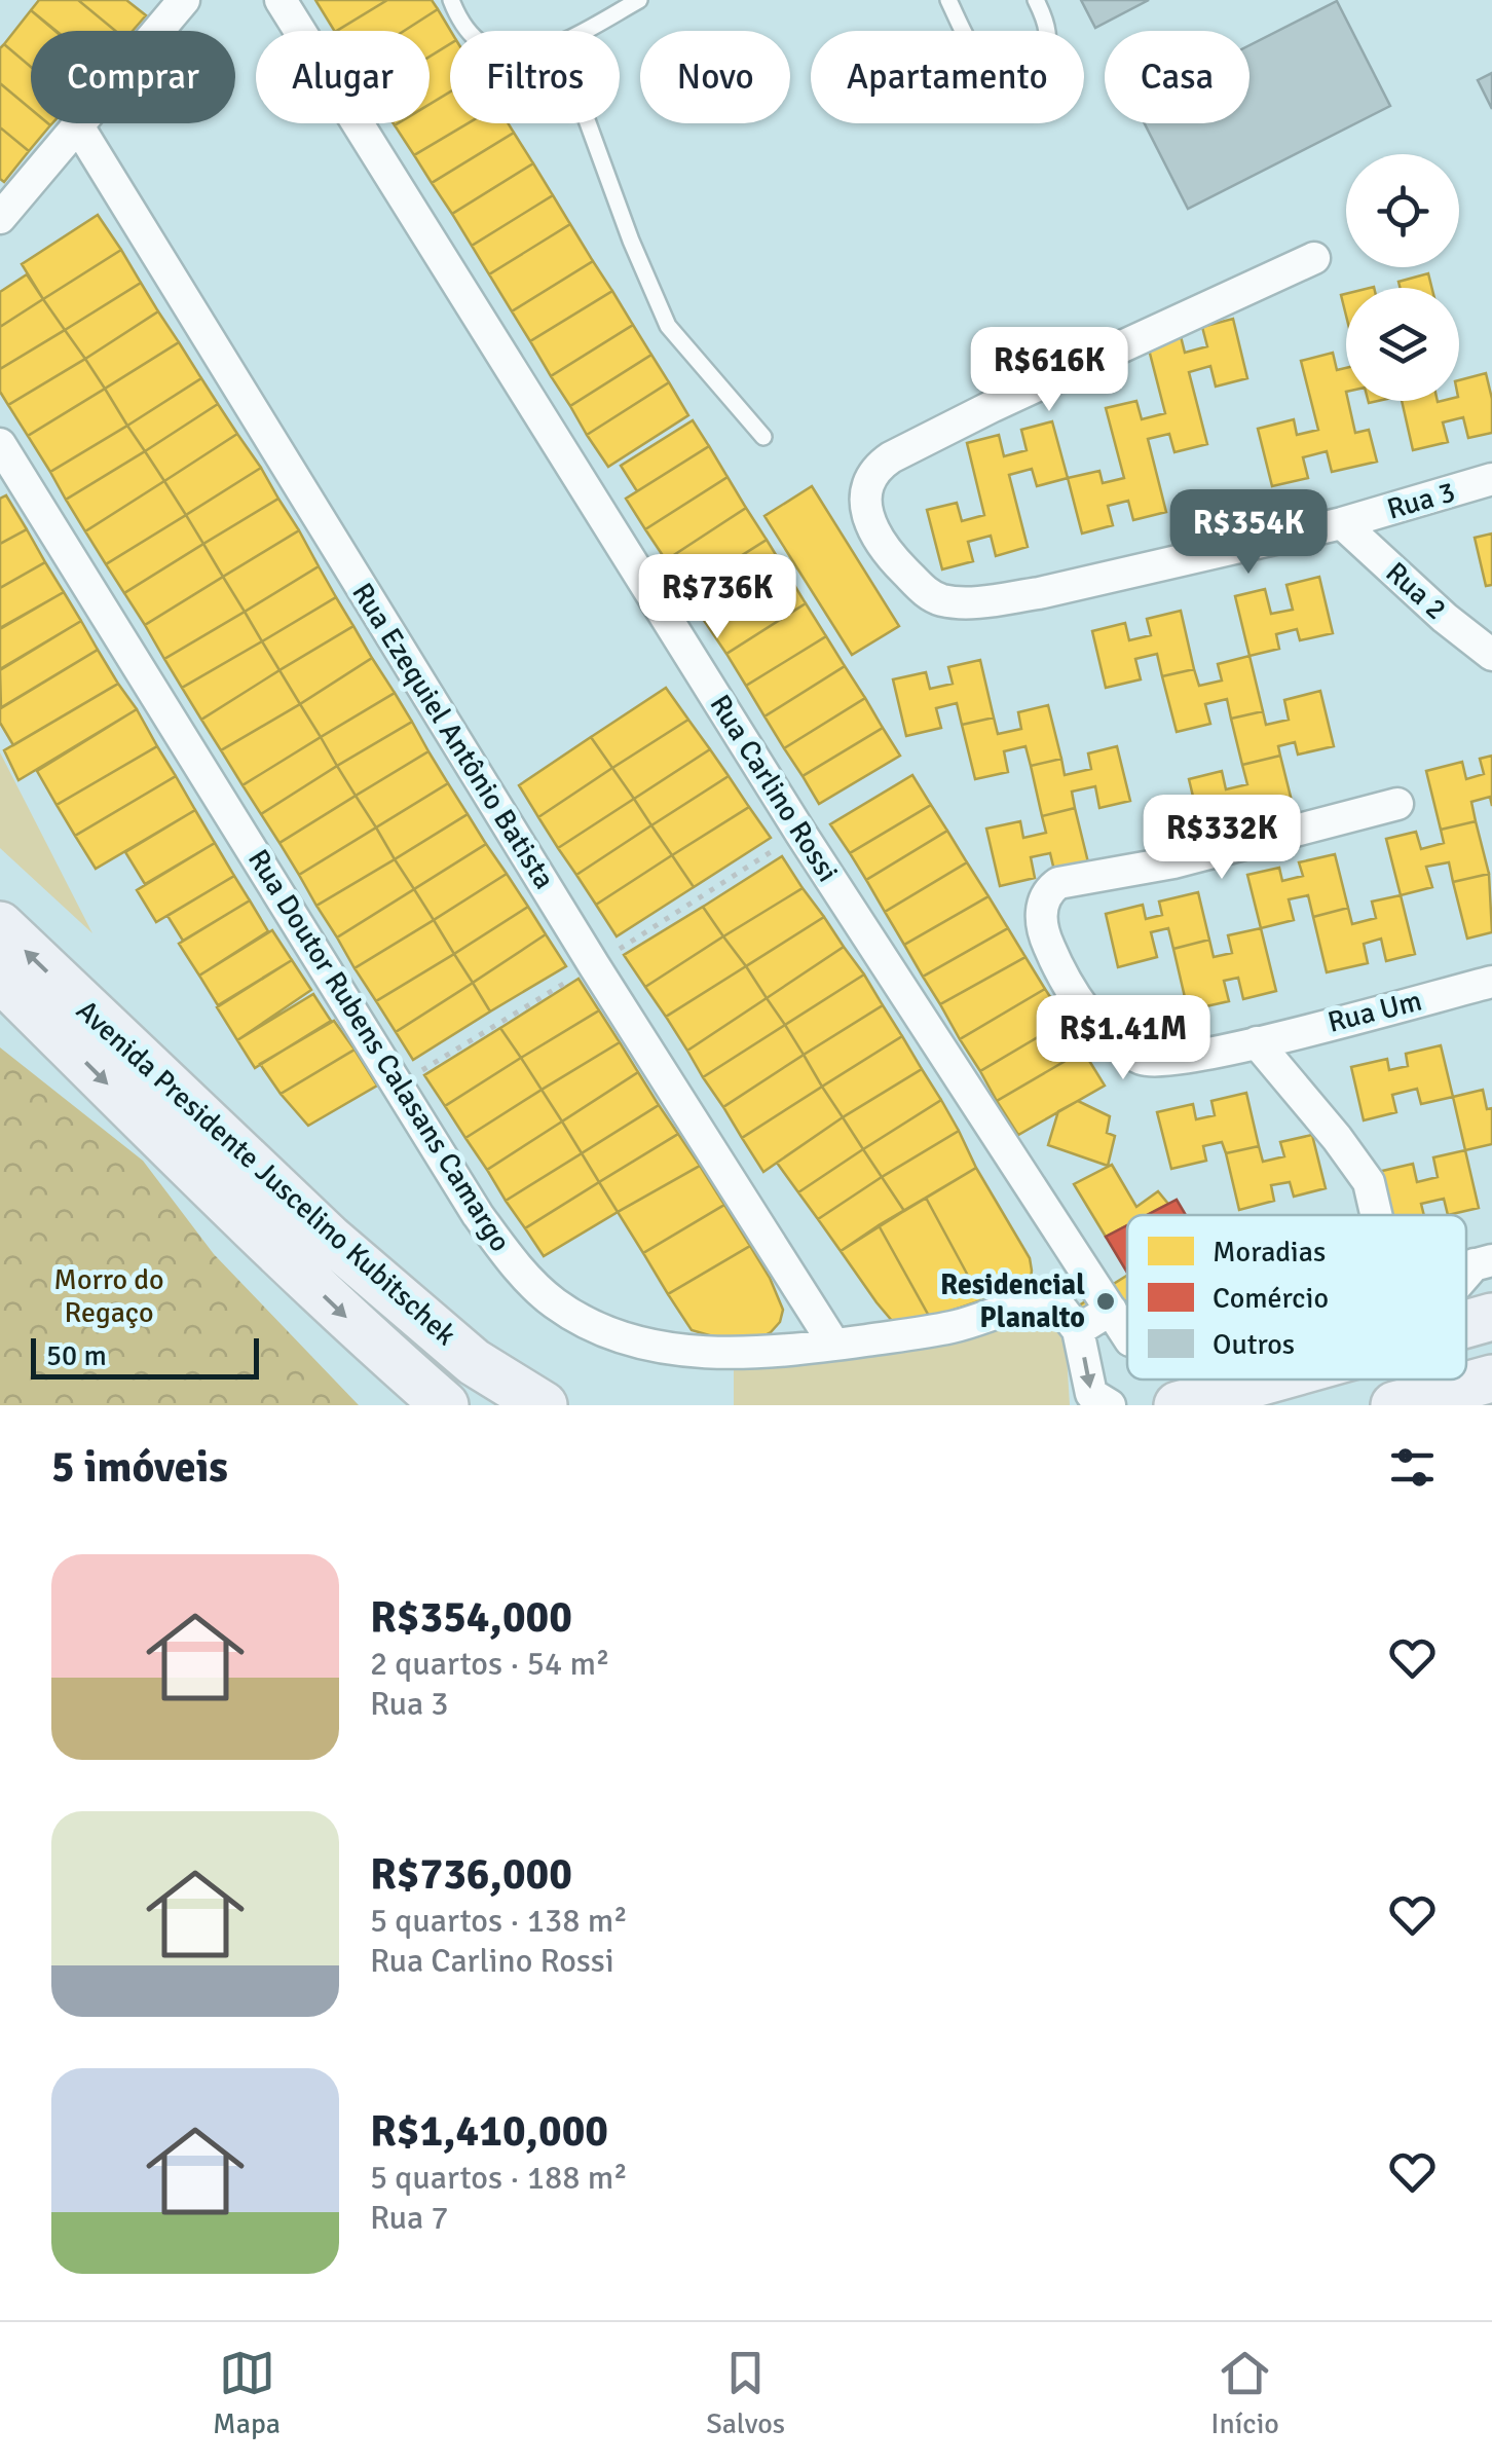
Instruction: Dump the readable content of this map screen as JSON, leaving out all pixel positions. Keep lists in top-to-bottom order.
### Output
{
  "streets": {
    "main road": ["Avenida Presidente Juscelino Kubitschek"],
    "street": [
      "Rua 3",
      "Rua 2",
      "Rua Ezequiel Antônio Batista",
      "Rua Carlino Rossi",
      "Rua Um",
      "Rua Doutor Rubens Calasans Camargo"
    ]
  },
  "crossings": [
    ["Rua 3", "Rua 2"],
    ["Rua Ezequiel Antônio Batista", "Rua Doutor Rubens Calasans Camargo"]
  ],
  "parks": ["Morro do Regaço"],
  "places": ["Residencial Planalto"],
  "legend": ["Moradias", "Comércio", "Outros"],
  "scale_bar": "50 m",
  "page": {
    "chip": [
      "Comprar",
      "Alugar",
      "Filtros",
      "Novo",
      "Apartamento",
      "Casa"
    ],
    "price": [
      "R$616K",
      "R$354K",
      "R$736K",
      "R$332K",
      "R$1.41M"
    ],
    "scale": "50 m",
    "heading": "5 imóveis",
    "list": [
      {
        "name": "R$354,000",
        "note": "2 quartos · 54 m² · Rua 3"
      },
      {
        "name": "R$736,000",
        "note": "5 quartos · 138 m² · Rua Carlino Rossi"
      },
      {
        "name": "R$1,410,000",
        "note": "5 quartos · 188 m² · Rua 7"
      }
    ],
    "tabs": ["Mapa", "Salvos", "Início"]
  }
}
